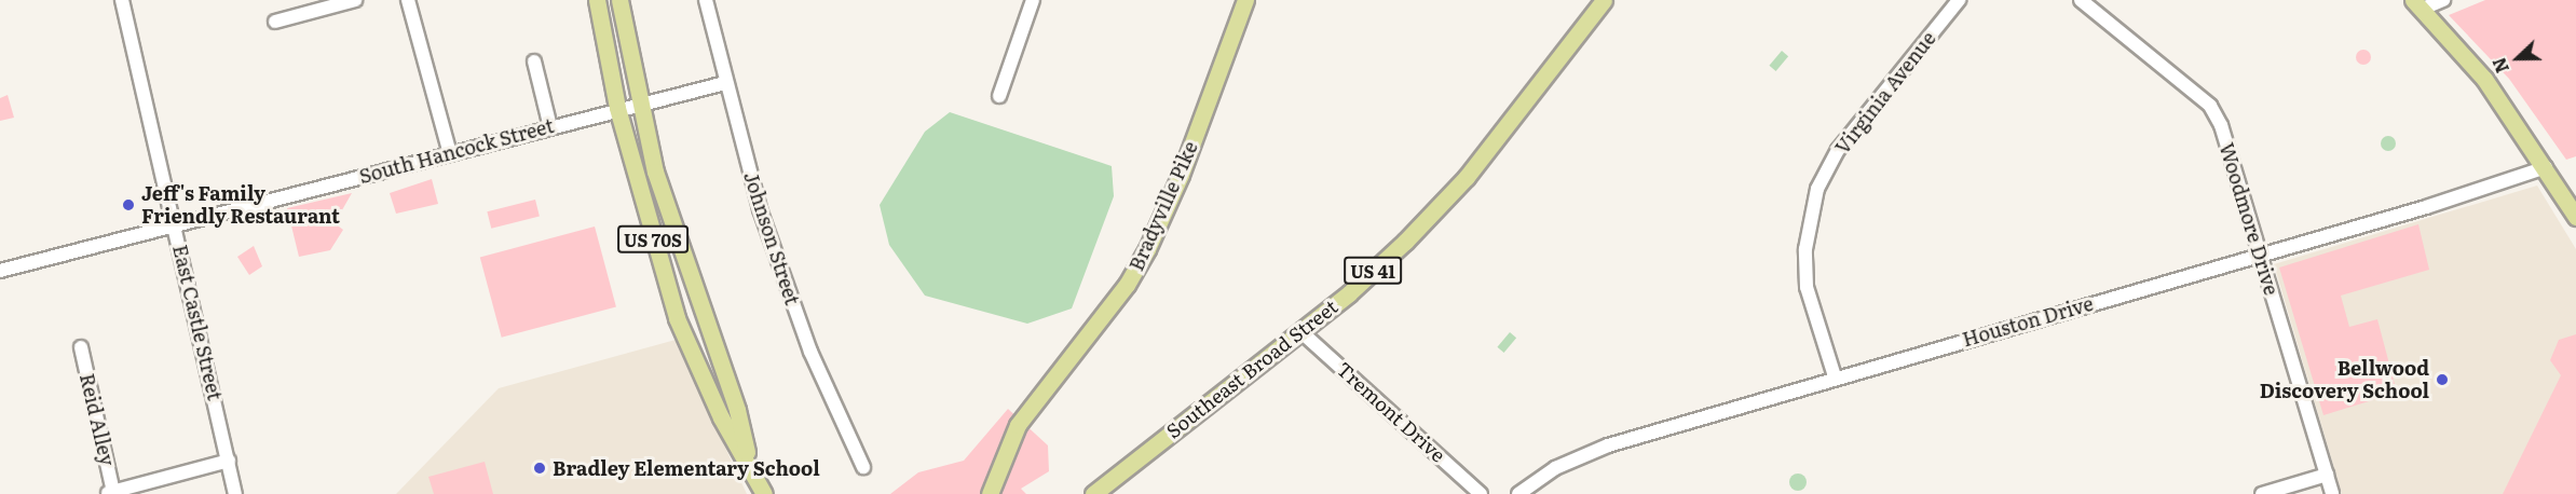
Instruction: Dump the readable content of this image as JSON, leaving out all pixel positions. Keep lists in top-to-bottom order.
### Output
{
  "streets": {
    "main road": [
      "Bradyville Pike",
      "US 70S",
      "US 41",
      "Southeast Broad Street"
    ],
    "street": [
      "Virginia Avenue",
      "South Hancock Street",
      "Woodmore Drive",
      "Johnson Street",
      "Houston Drive",
      "East Castle Street",
      "Tremont Drive",
      "Reid Alley"
    ]
  },
  "crossings": [
    ["Virginia Avenue", "Houston Drive"],
    ["South Hancock Street", "Johnson Street"],
    ["South Hancock Street", "US 70S"],
    ["South Hancock Street", "East Castle Street"],
    ["Woodmore Drive", "Houston Drive"],
    ["Southeast Broad Street", "Tremont Drive"]
  ],
  "places": ["Jeff's Family Friendly Restaurant", "Bellwood Discovery School", "Bradley Elementary School"],
  "north": "left"
}
